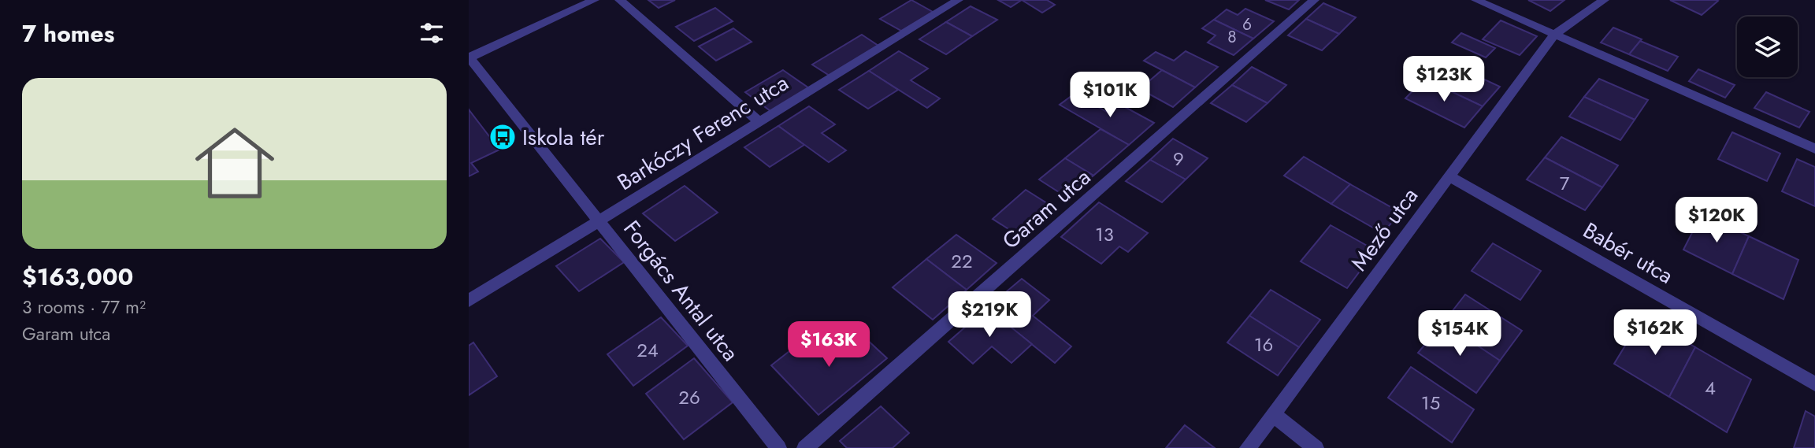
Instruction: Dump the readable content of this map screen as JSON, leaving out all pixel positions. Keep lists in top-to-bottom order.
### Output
{
  "streets": {
    "street": [
      "Barkóczy Ferenc utca",
      "Garam utca",
      "Mező utca",
      "Babér utca",
      "Forgács Antal utca"
    ]
  },
  "crossings": [
    ["Barkóczy Ferenc utca", "Forgács Antal utca"],
    ["Mező utca", "Babér utca"]
  ],
  "places": {
    "bus stop": ["Iskola tér"]
  },
  "house_numbers": [
    "6",
    "8",
    "9",
    "7",
    "13",
    "22",
    "16",
    "24",
    "4",
    "26",
    "15"
  ],
  "page": {
    "heading": "7 homes",
    "price": [
      "$123K",
      "$101K",
      "$120K",
      "$219K",
      "$162K",
      "$154K",
      "$163K"
    ],
    "list": [
      {
        "name": "$163,000",
        "note": "3 rooms · 77 m² · Garam utca"
      }
    ]
  }
}
